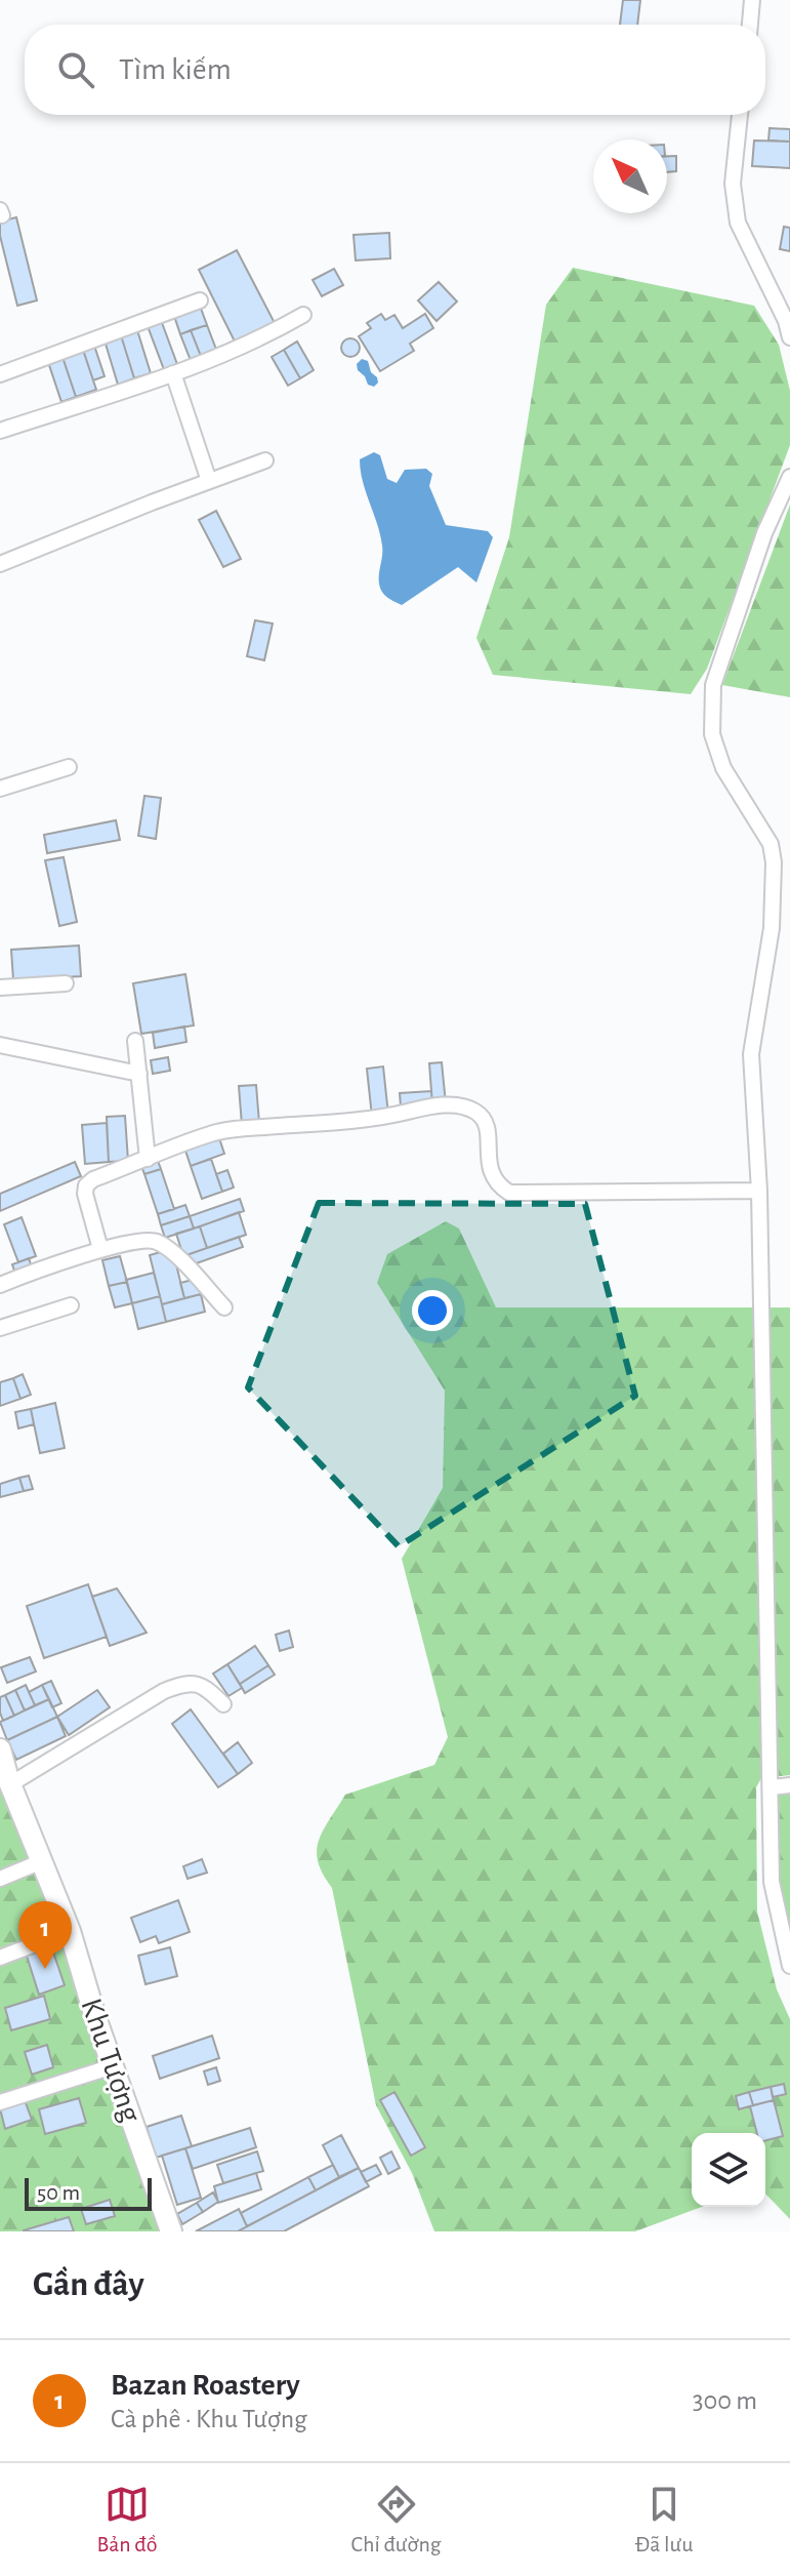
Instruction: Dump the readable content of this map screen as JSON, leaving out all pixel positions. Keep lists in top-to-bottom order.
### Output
{
  "streets": {
    "street": ["Khu Tượng"]
  },
  "scale_bar": "50 m",
  "north": "top left",
  "page": {
    "search": "Tìm kiếm",
    "pins": "1",
    "scale": "50 m",
    "heading": "Gần đây",
    "list": [
      {
        "mark": "1",
        "name": "Bazan Roastery",
        "note": "Cà phê · Khu Tượng",
        "value": "300 m"
      }
    ],
    "nav": ["Bản đồ", "Chỉ đường", "Đã lưu"]
  }
}
